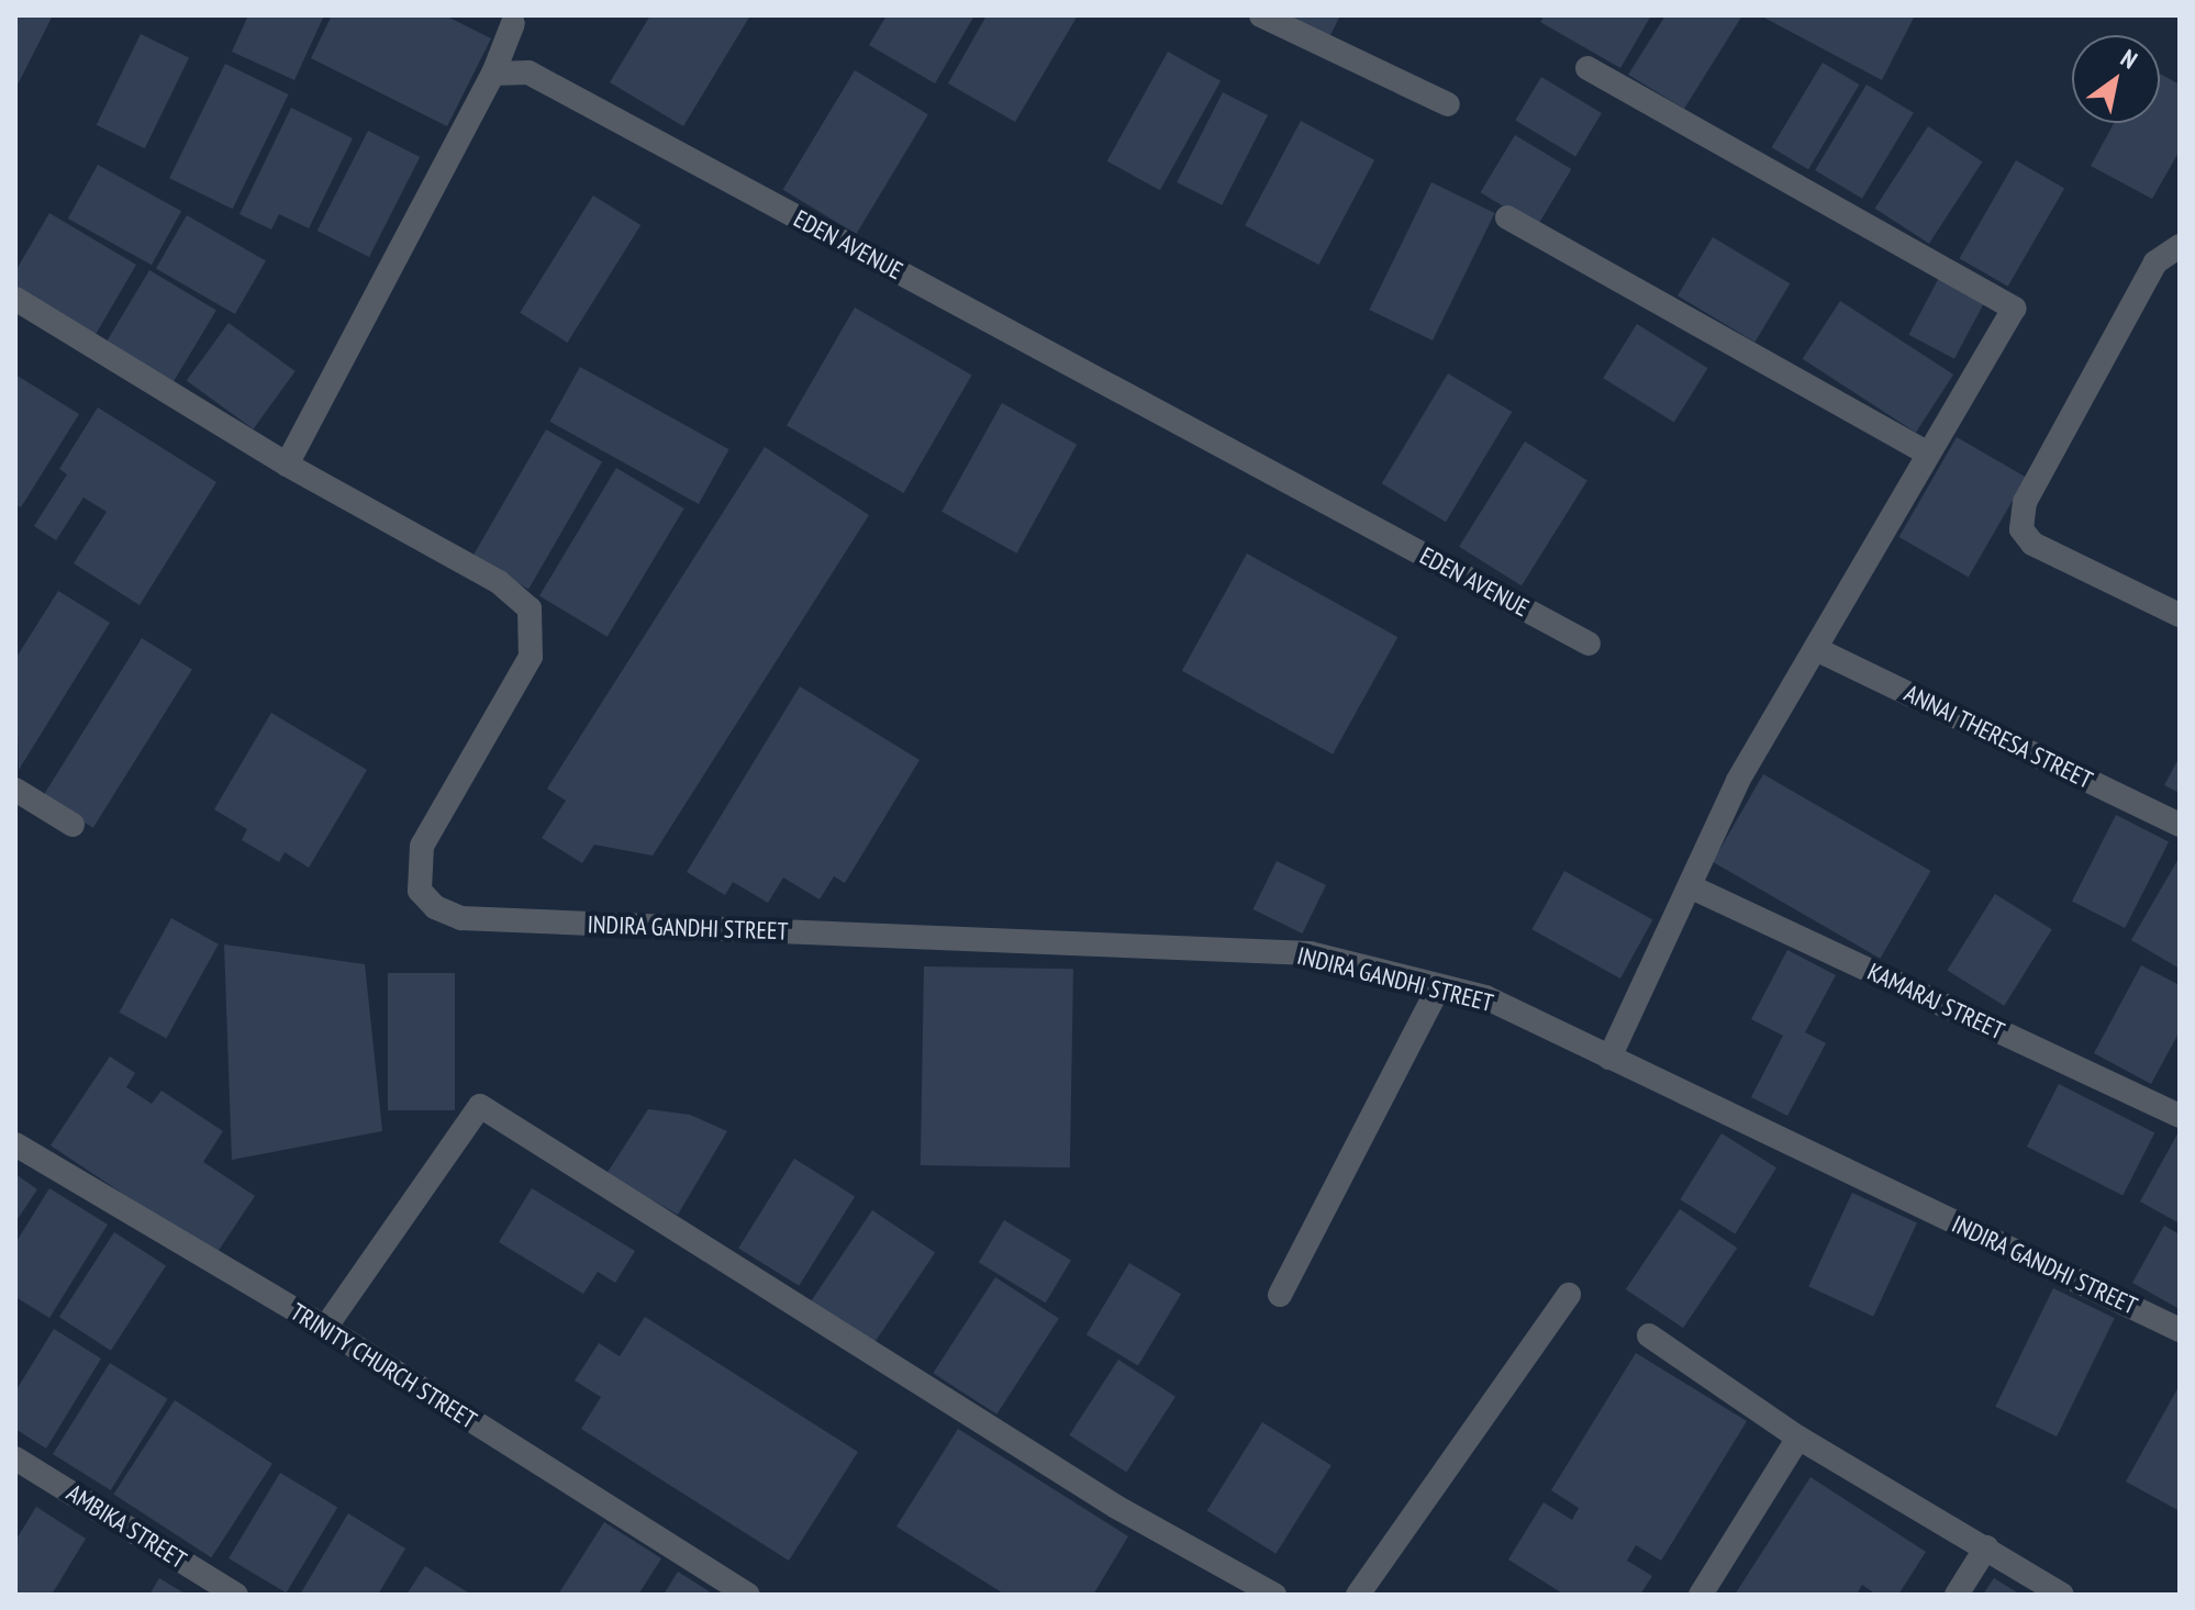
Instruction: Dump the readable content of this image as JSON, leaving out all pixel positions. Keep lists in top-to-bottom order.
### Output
{
  "streets": {
    "street": [
      "EDEN AVENUE",
      "ANNAI THERESA STREET",
      "INDIRA GANDHI STREET",
      "KAMARAJ STREET",
      "TRINITY CHURCH STREET",
      "AMBIKA STREET"
    ]
  },
  "north": "top right"
}
